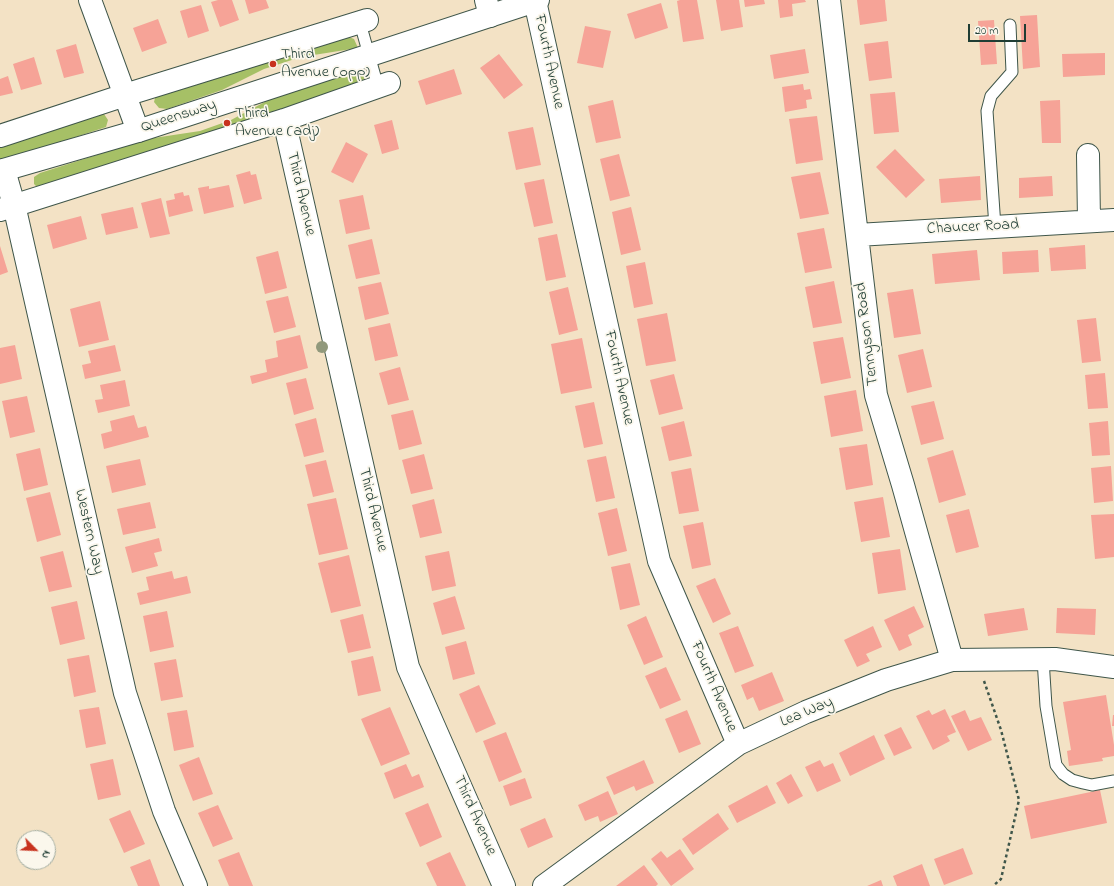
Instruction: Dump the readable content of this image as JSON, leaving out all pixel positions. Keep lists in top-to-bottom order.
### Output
{
  "streets": {
    "street": [
      "Fourth Avenue",
      "Queensway",
      "Third Avenue",
      "Chaucer Road",
      "Tennyson Road",
      "Western Way",
      "Lea Way"
    ]
  },
  "crossings": [
    ["Fourth Avenue", "Queensway"],
    ["Fourth Avenue", "Lea Way"],
    ["Queensway", "Western Way"],
    ["Chaucer Road", "Tennyson Road"],
    ["Tennyson Road", "Lea Way"]
  ],
  "places": ["Third Avenue (opp)", "Third Avenue (adj)"],
  "scale_bar": "20 m",
  "north": "bottom right"
}
